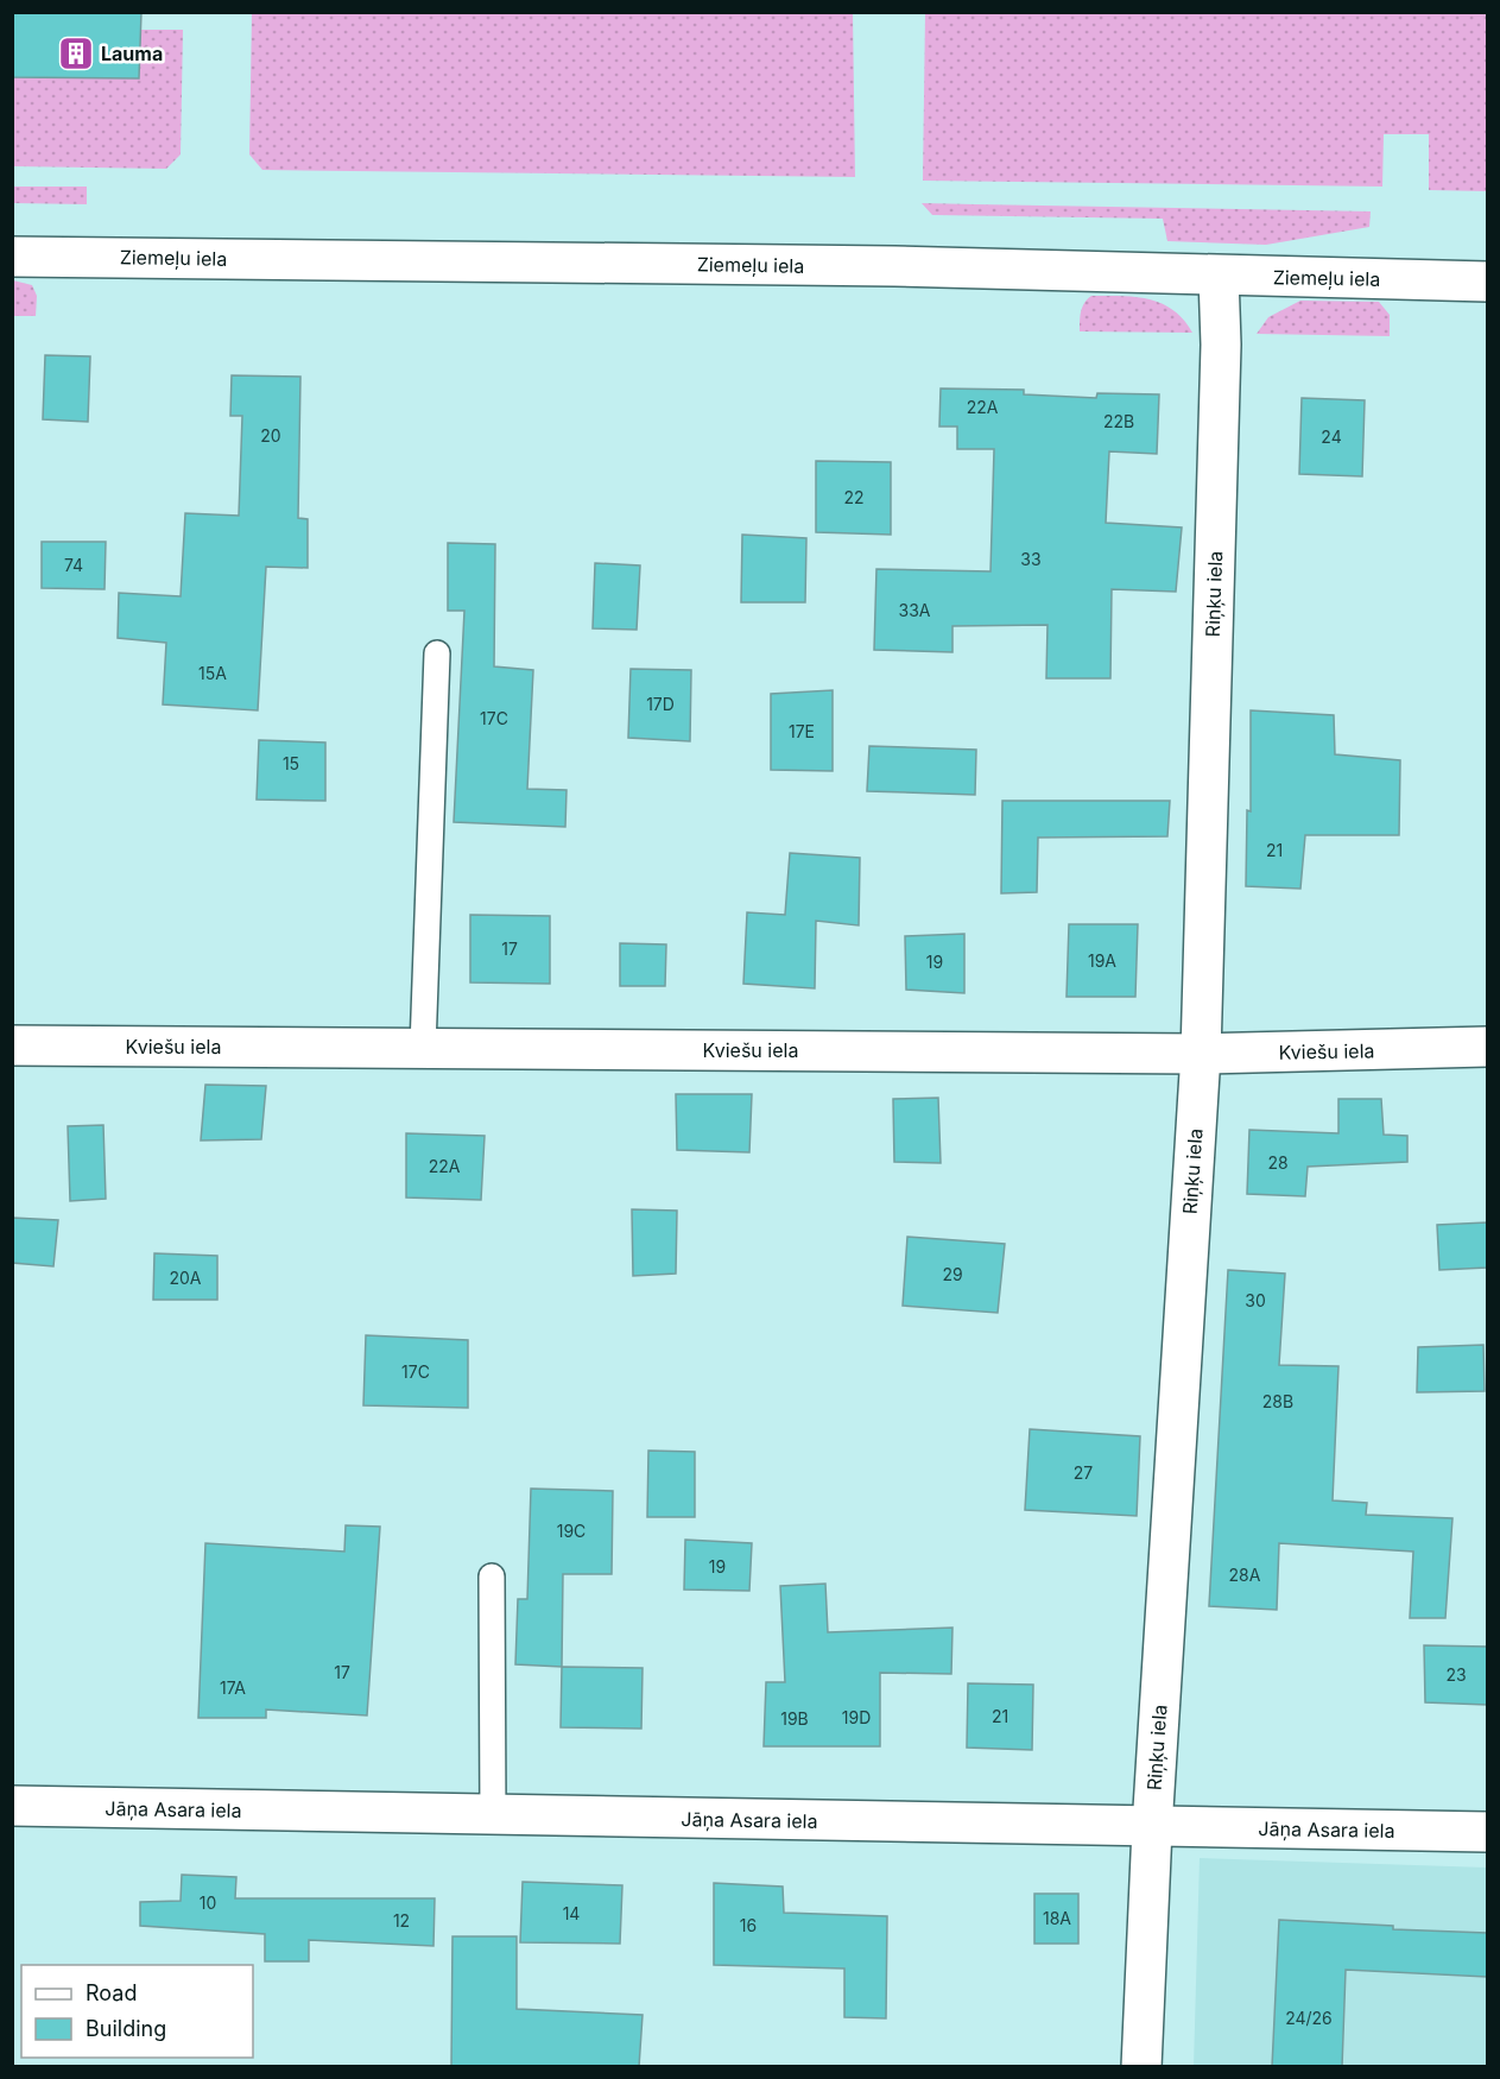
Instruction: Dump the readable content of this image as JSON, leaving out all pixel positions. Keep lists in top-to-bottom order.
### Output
{
  "streets": {
    "street": [
      "Ziemeļu iela",
      "Riņķu iela",
      "Kviešu iela",
      "Jāņa Asara iela"
    ]
  },
  "crossings": [
    ["Ziemeļu iela", "Riņķu iela"],
    ["Riņķu iela", "Kviešu iela"],
    ["Riņķu iela", "Jāņa Asara iela"]
  ],
  "places": {
    "building": ["Lauma"]
  },
  "house_numbers": [
    "22A",
    "22B",
    "20",
    "24",
    "22",
    "33",
    "74",
    "33A",
    "15A",
    "17D",
    "17C",
    "17E",
    "15",
    "21",
    "17",
    "19A",
    "19",
    "28",
    "22A",
    "29",
    "20A",
    "30",
    "17C",
    "28B",
    "27",
    "19C",
    "19",
    "28A",
    "17",
    "23",
    "17A",
    "21",
    "19D",
    "19B",
    "10",
    "14",
    "18A",
    "12",
    "16",
    "24/26"
  ],
  "legend": ["Road", "Building"]
}
